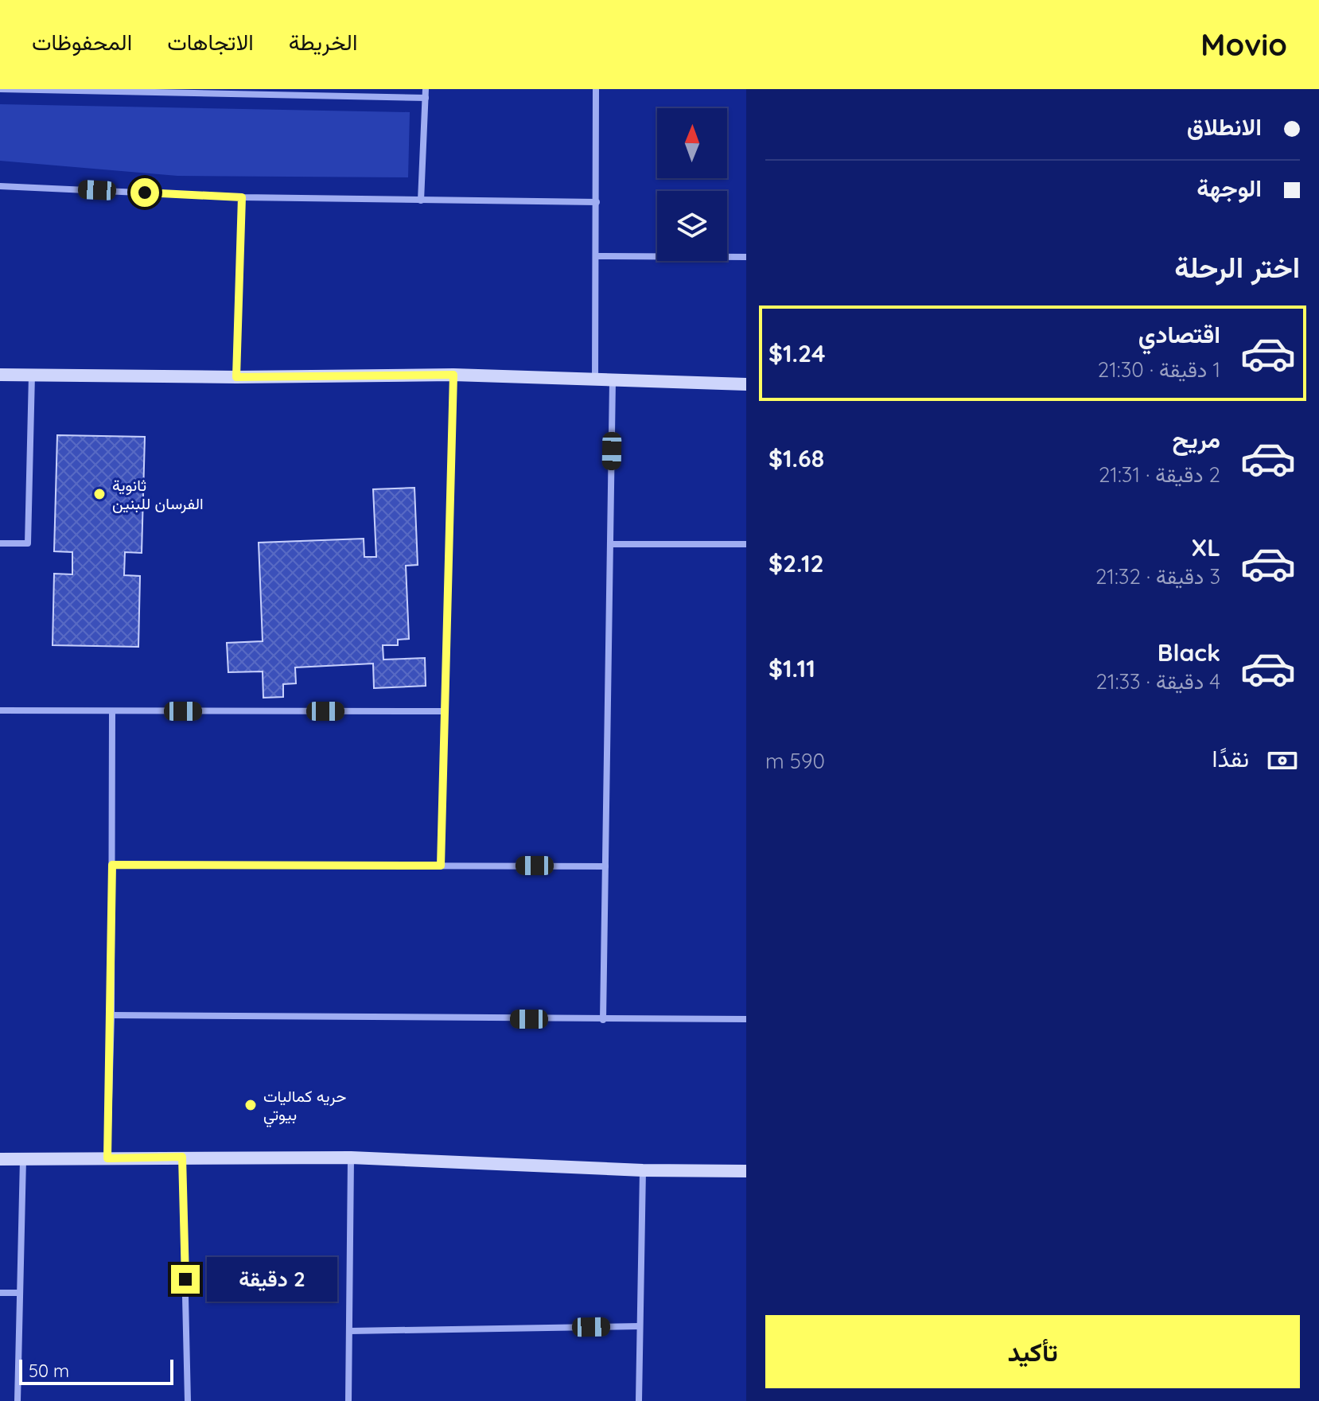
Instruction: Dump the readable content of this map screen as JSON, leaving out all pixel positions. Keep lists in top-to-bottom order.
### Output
{
  "places": ["ثانوية الفرسان للبنين", "حريه كماليات بيوتي"],
  "scale_bar": "50 m",
  "north": "top",
  "page": {
    "header": "Movio",
    "nav": ["الخريطة", "الاتجاهات", "المحفوظات"],
    "banner": ["الانطلاق", "الوجهة"],
    "heading": "اختر الرحلة",
    "list": [
      {
        "name": "اقتصادي",
        "note": "1 دقيقة · 21:30",
        "value": "$1.24"
      },
      {
        "name": "مريح",
        "note": "2 دقيقة · 21:31",
        "value": "$1.68"
      },
      {
        "name": "XL",
        "note": "3 دقيقة · 21:32",
        "value": "$2.12"
      },
      {
        "name": "Black",
        "note": "4 دقيقة · 21:33",
        "value": "$1.11"
      }
    ],
    "pay": ["نقدًا", "590 m"],
    "bubble": "2 دقيقة",
    "buttons": "تأكيد",
    "scale": "50 m"
  }
}
